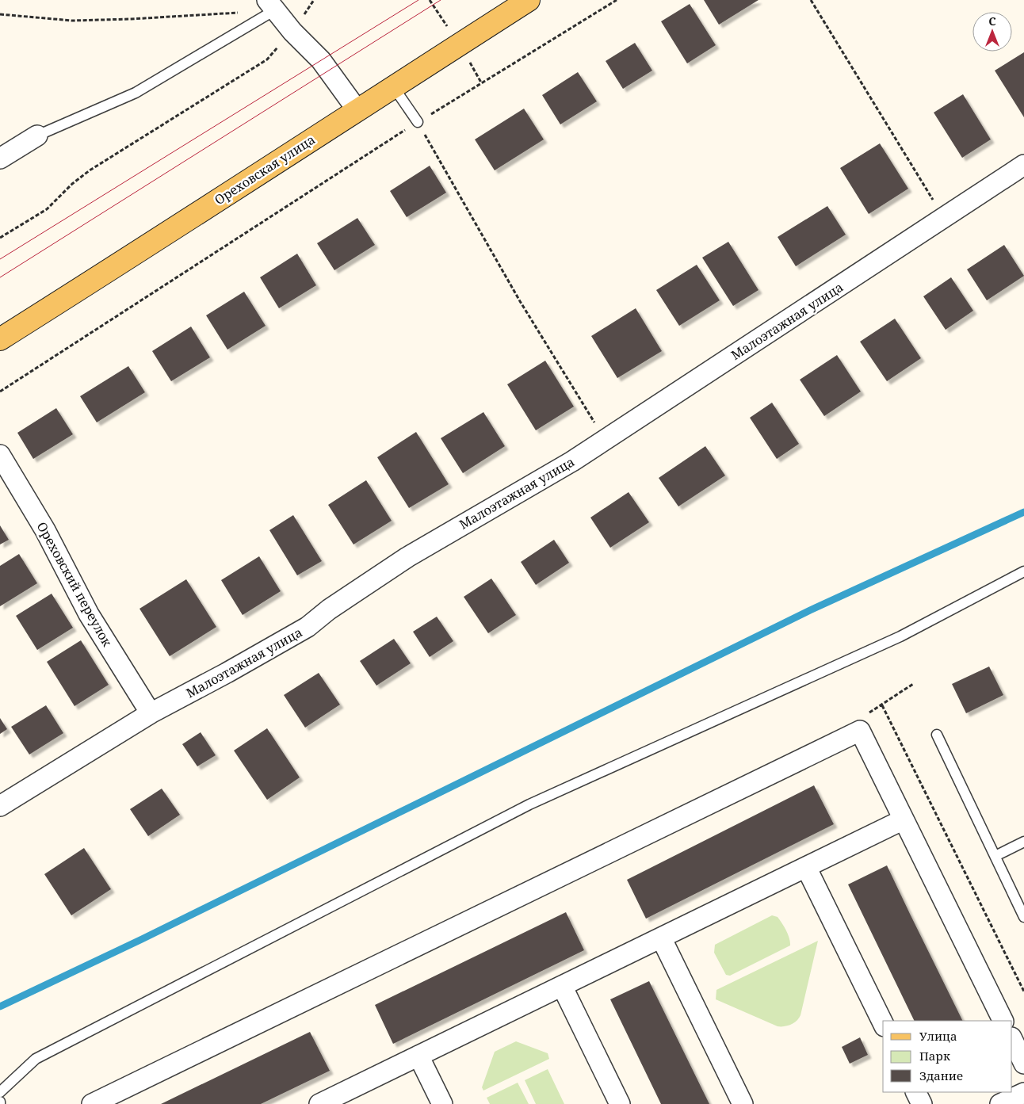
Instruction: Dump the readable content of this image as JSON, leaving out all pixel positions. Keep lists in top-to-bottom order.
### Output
{
  "streets": {
    "main road": ["Ореховская улица"],
    "street": ["Малоэтажная улица", "Ореховский переулок"]
  },
  "crossings": [
    ["Малоэтажная улица", "Ореховский переулок"]
  ],
  "legend": ["Улица", "Парк", "Здание"],
  "north": "top"
}
